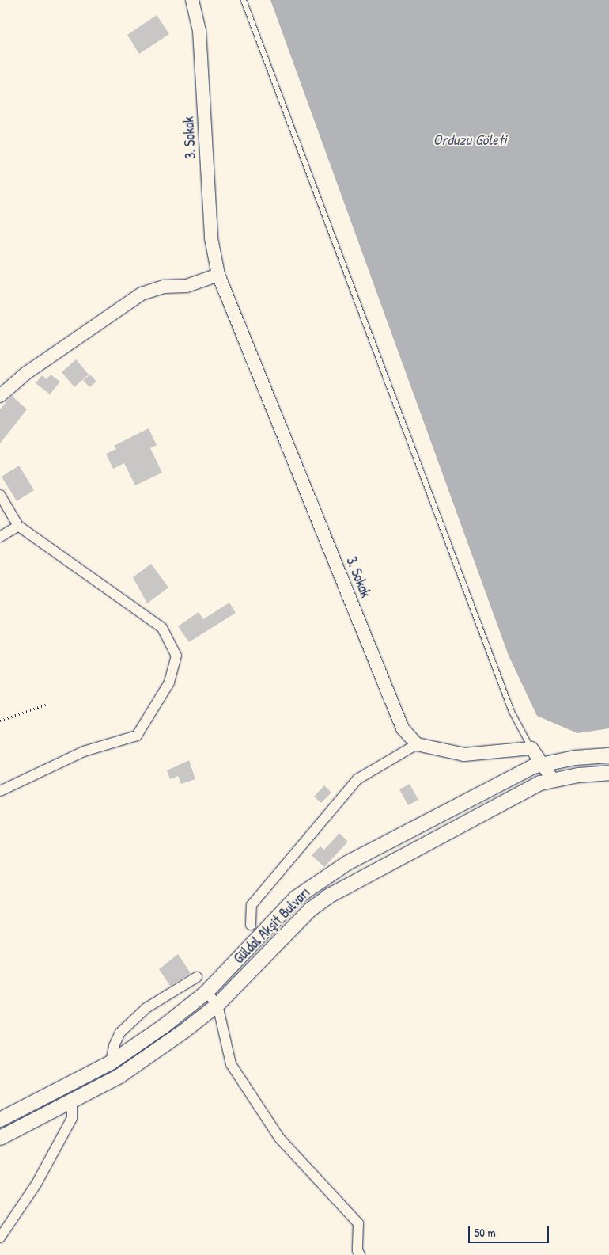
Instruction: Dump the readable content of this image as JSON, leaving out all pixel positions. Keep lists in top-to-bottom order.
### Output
{
  "streets": {
    "main road": ["Güldal Akşit Bulvarı"],
    "street": ["3. Sokak"]
  },
  "water": ["Orduzu Göleti"],
  "scale_bar": "50 m"
}
